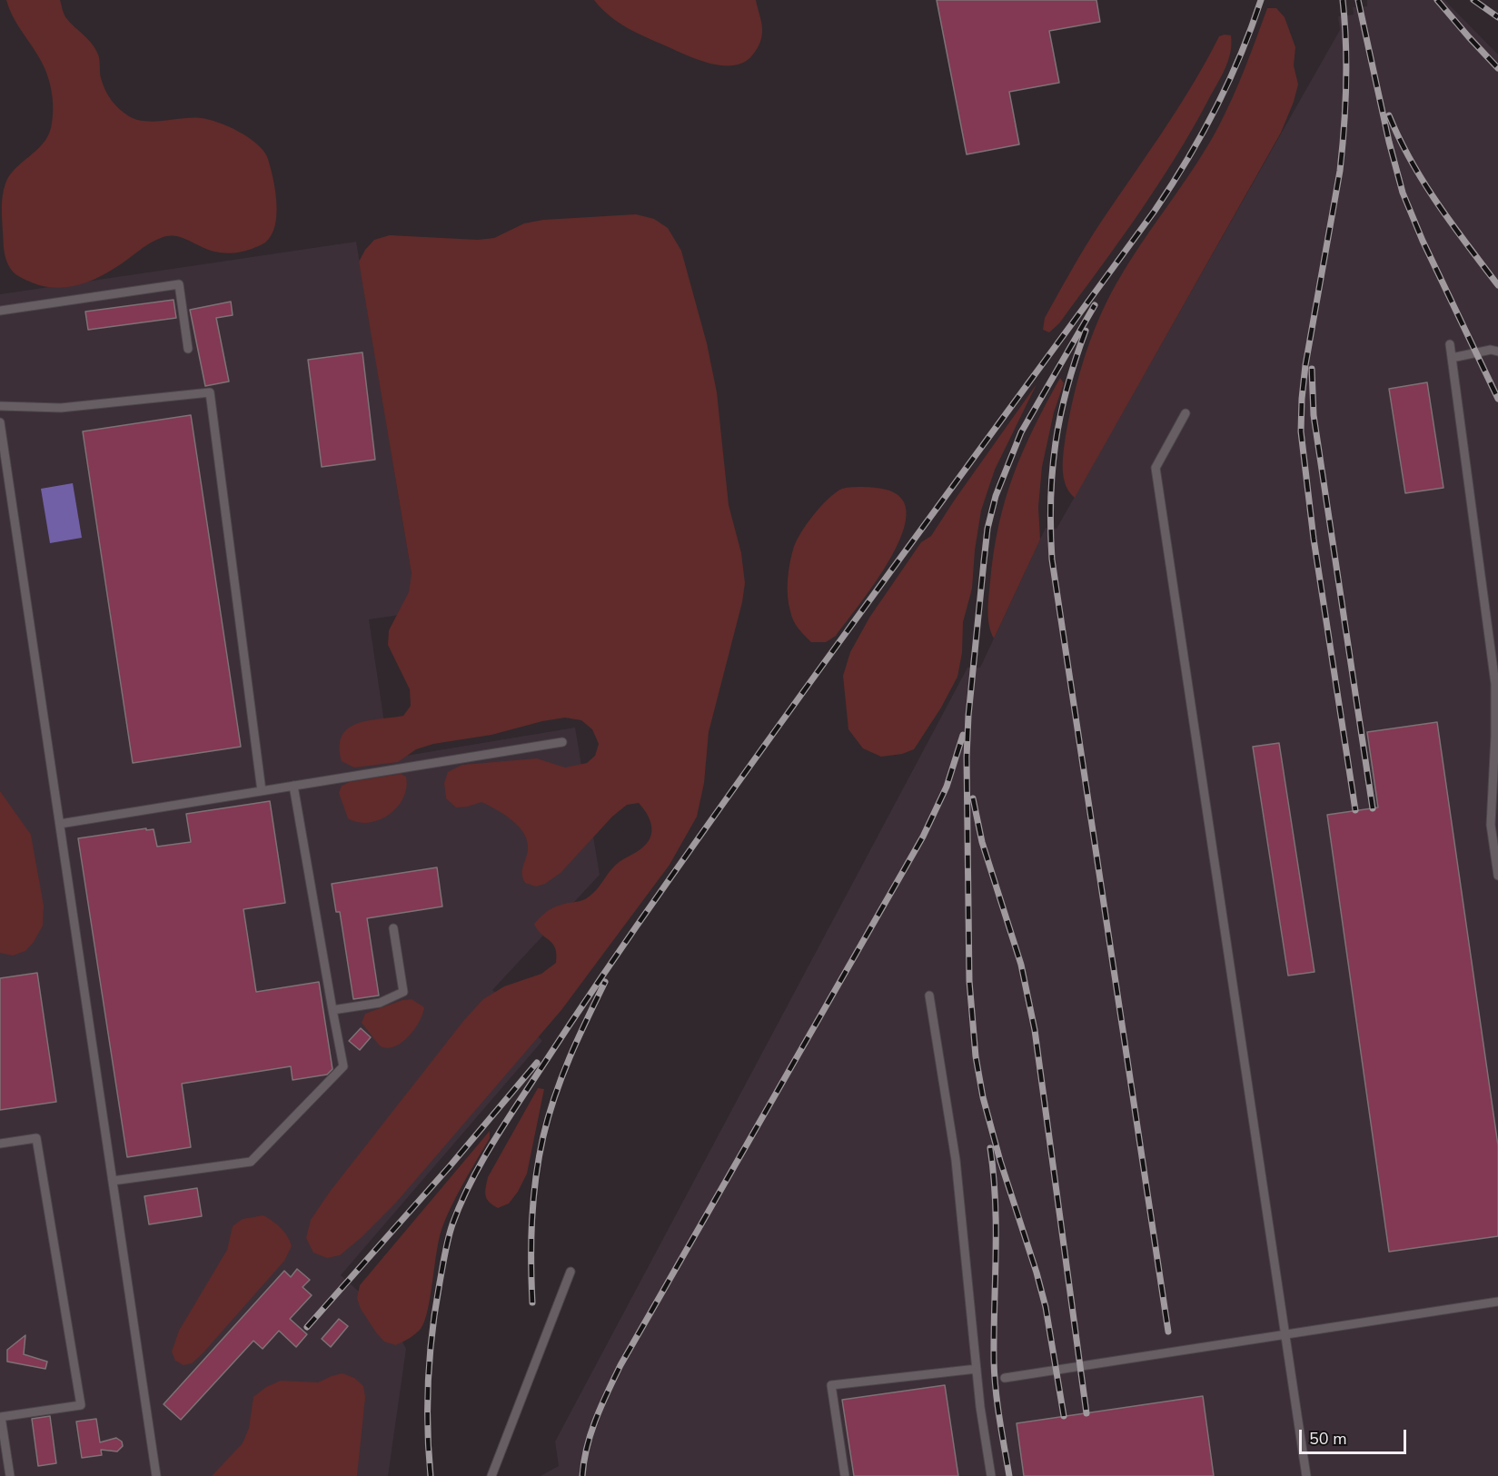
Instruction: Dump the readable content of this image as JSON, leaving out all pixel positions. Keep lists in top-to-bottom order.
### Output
{
  "scale_bar": "50 m"
}
